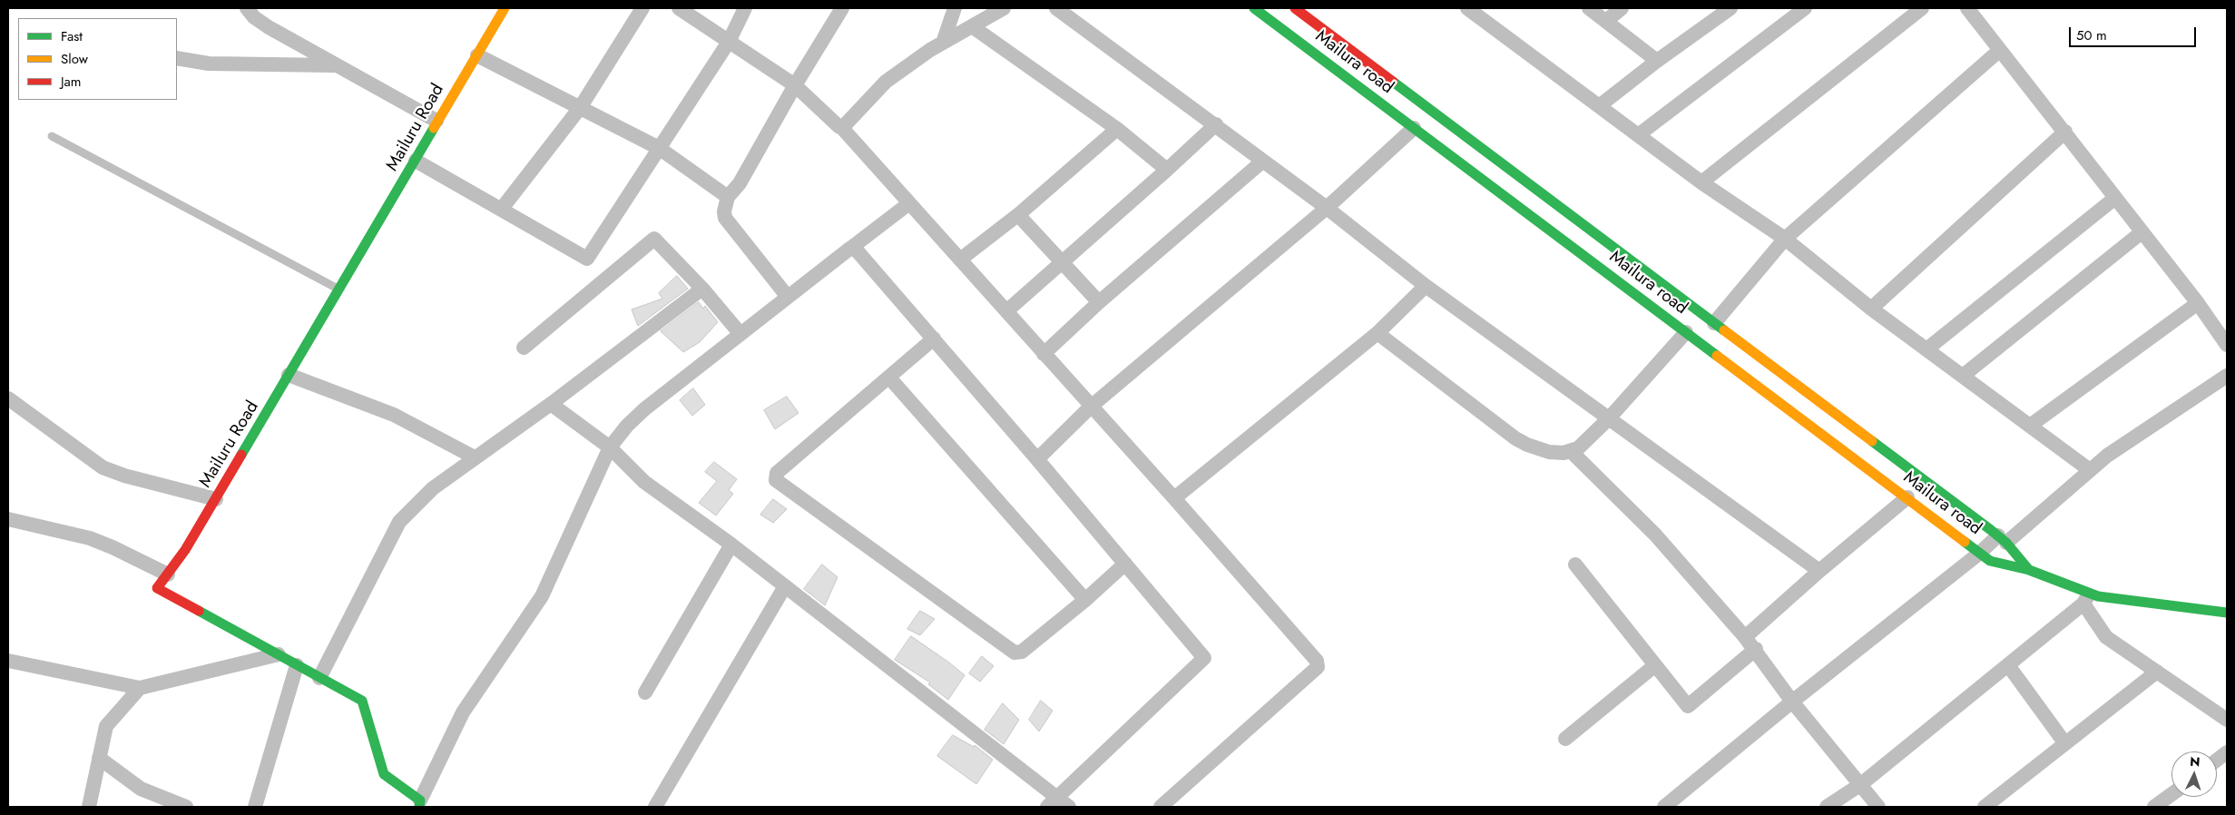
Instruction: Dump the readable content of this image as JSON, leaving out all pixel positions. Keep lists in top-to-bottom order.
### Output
{
  "streets": {
    "street": ["Mailura road", "Mailuru Road"]
  },
  "legend": ["Fast", "Slow", "Jam"],
  "scale_bar": "50 m",
  "north": "top"
}
